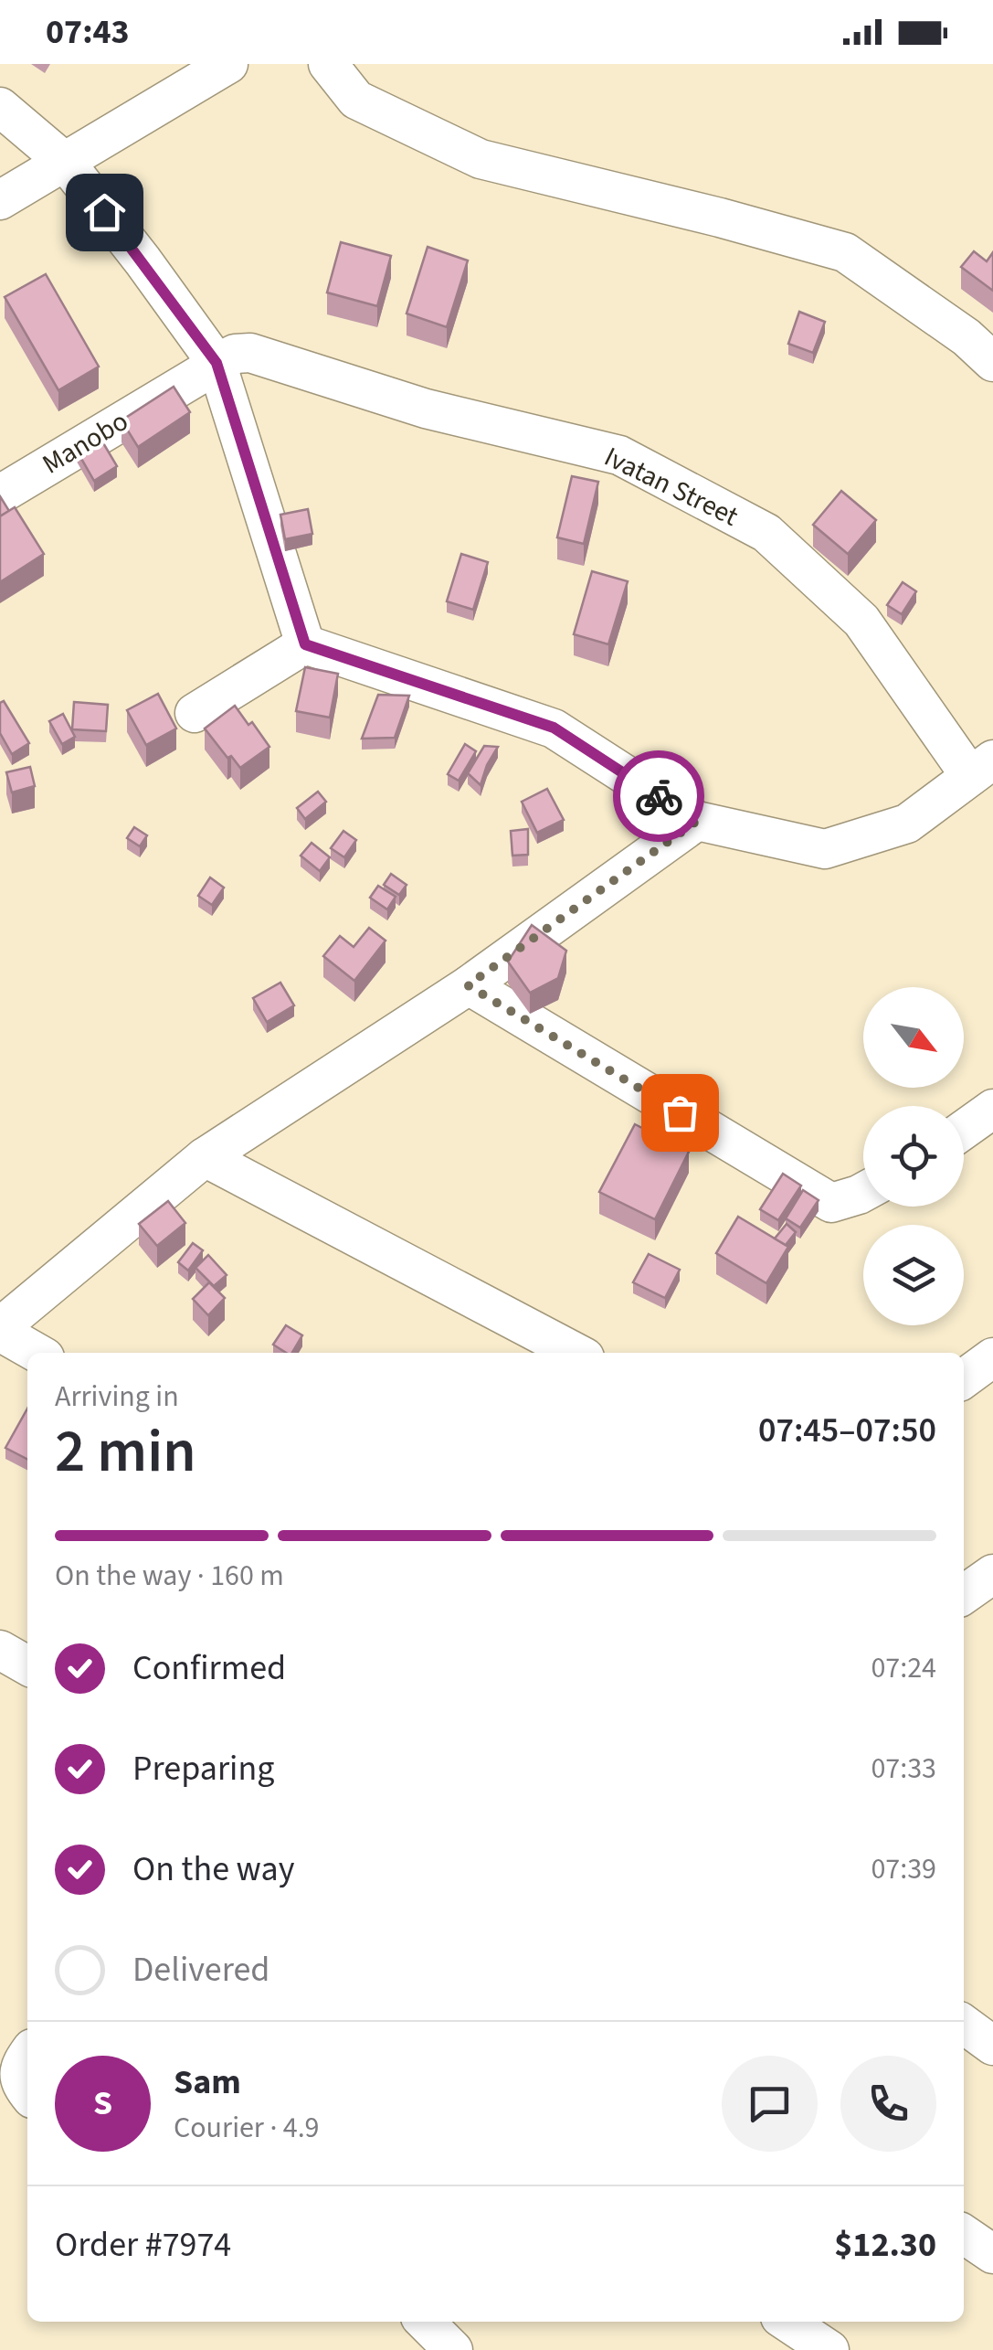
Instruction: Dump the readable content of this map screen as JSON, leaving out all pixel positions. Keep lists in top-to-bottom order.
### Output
{
  "streets": {
    "street": ["Manobo", "Ivatan Street"]
  },
  "crossings": [
    ["Manobo", "Ivatan Street"]
  ],
  "north": "bottom right",
  "page": {
    "status": "07:43",
    "heading": ["2 min", "Arriving in", "07:45–07:50"],
    "panel": [
      "Sam",
      "Courier · 4.9",
      "Order #7974",
      "$12.30"
    ],
    "bar": "On the way · 160 m",
    "list": [
      ["Confirmed", "07:24"],
      ["Preparing", "07:33"],
      ["On the way", "07:39"],
      "Delivered"
    ],
    "round": "S"
  }
}
